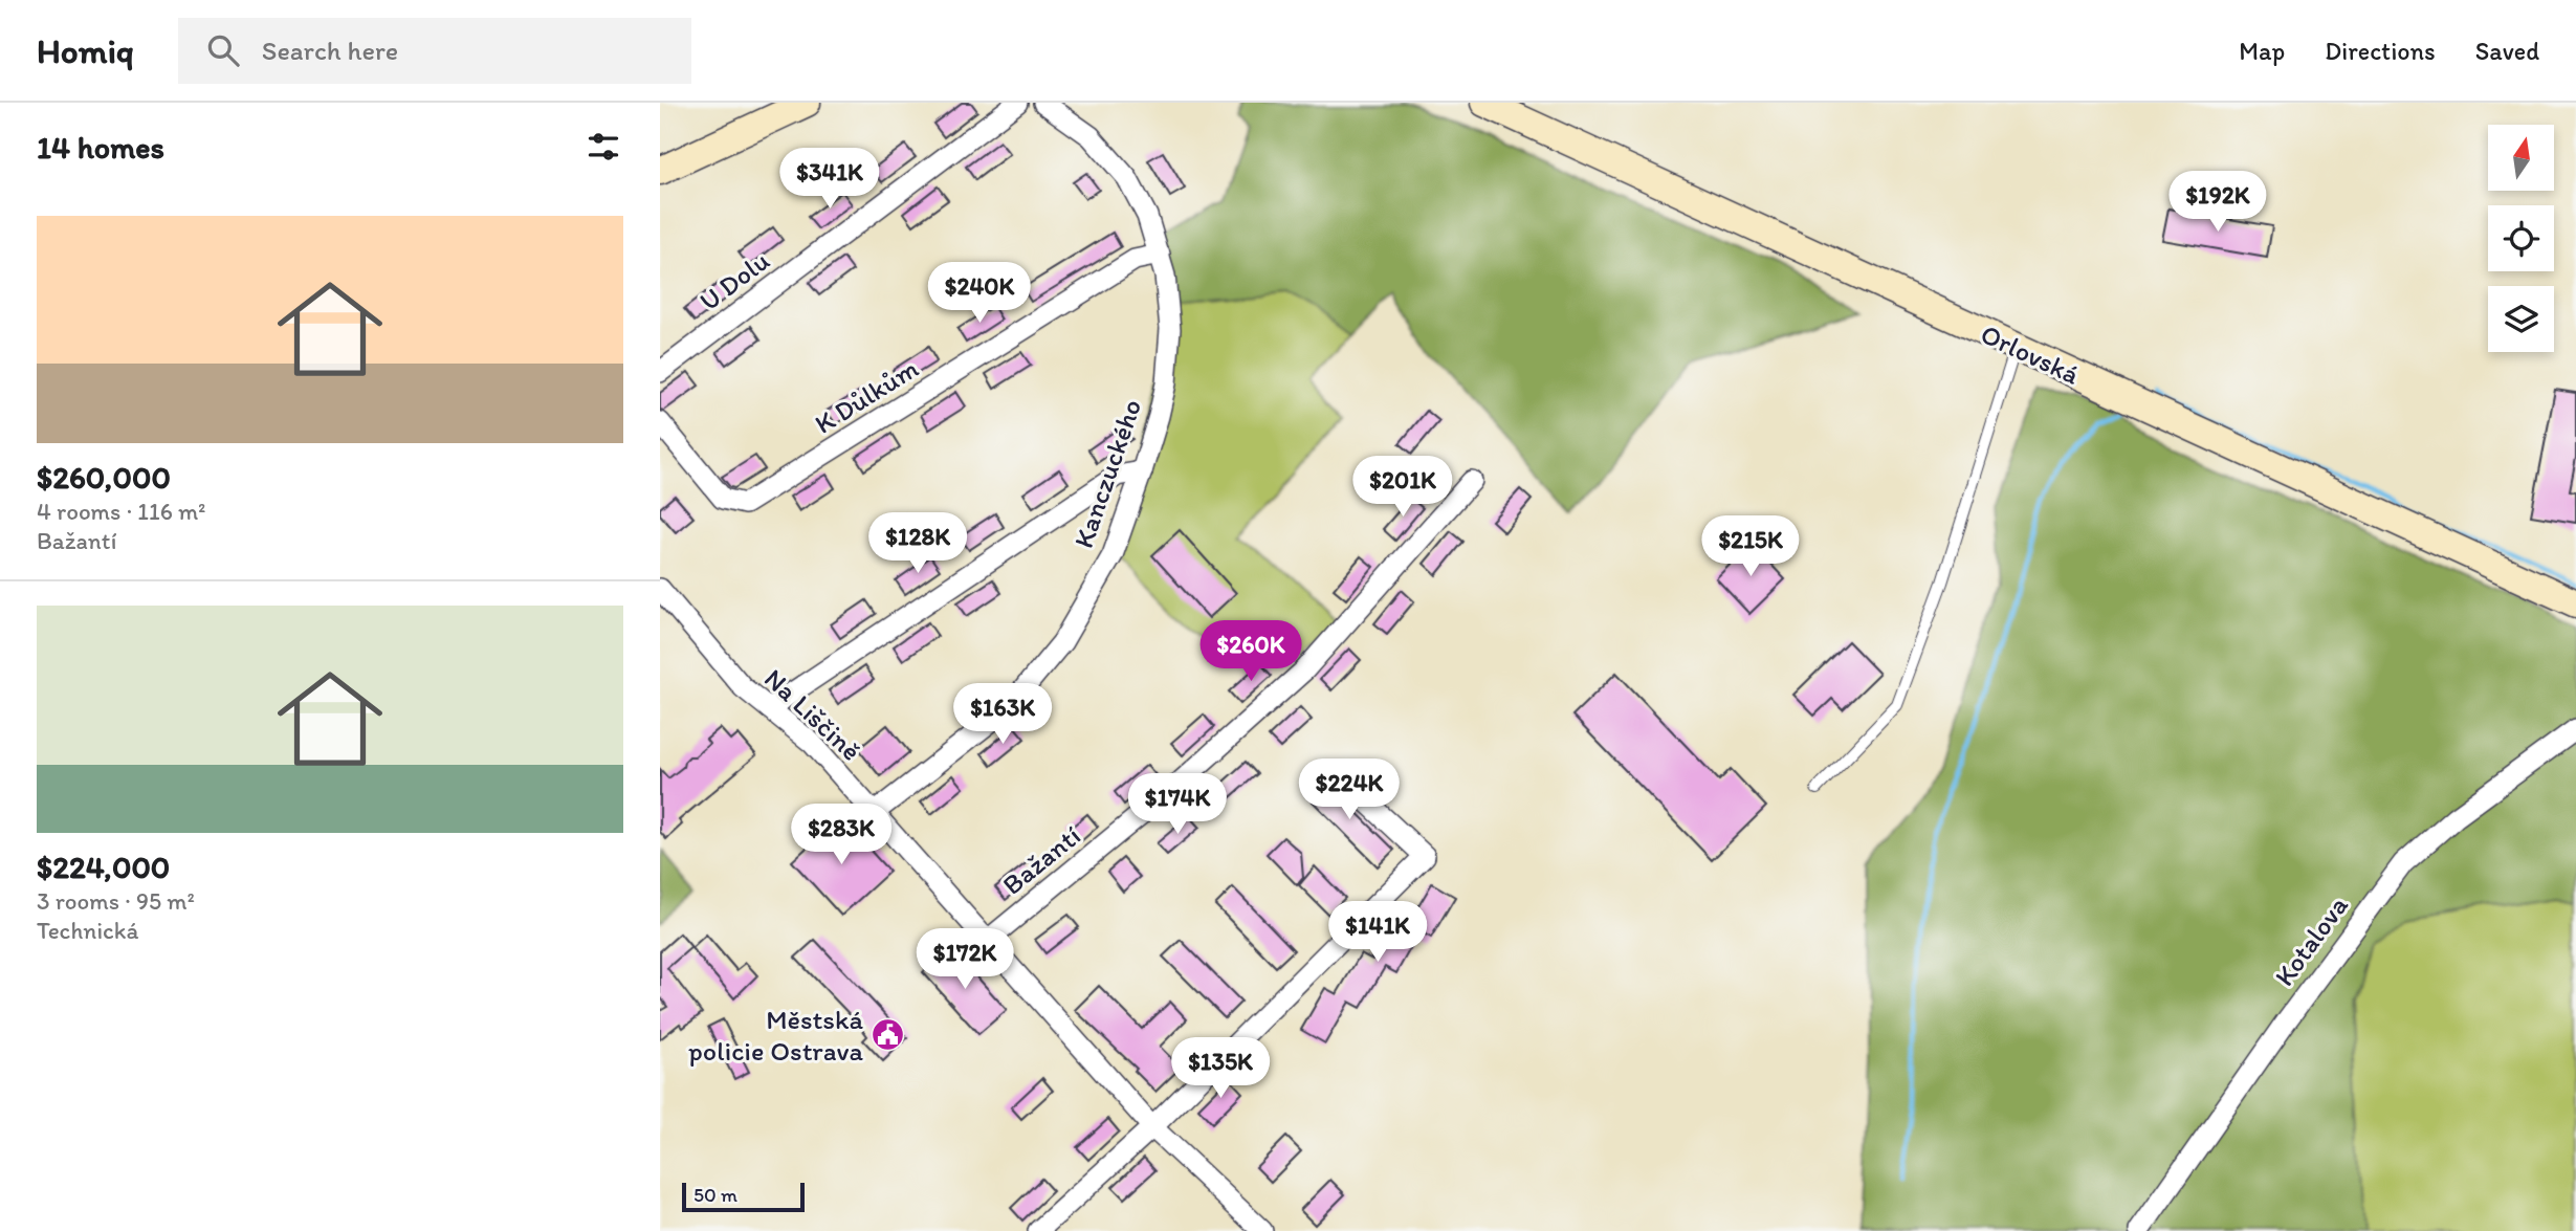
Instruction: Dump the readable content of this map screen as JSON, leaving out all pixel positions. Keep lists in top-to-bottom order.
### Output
{
  "streets": {
    "main road": ["Orlovská"],
    "street": [
      "U Dolu",
      "K Důlkům",
      "Kanczuckého",
      "Na Liščině",
      "Bažantí",
      "Kotalova"
    ]
  },
  "crossings": [
    ["K Důlkům", "Kanczuckého"],
    ["Kanczuckého", "Na Liščině"],
    ["Na Liščině", "Bažantí"]
  ],
  "places": {
    "public building": ["Městská policie Ostrava"]
  },
  "scale_bar": "50 m",
  "north": "top",
  "page": {
    "header": "Homiq",
    "search": "Search here",
    "nav": ["Map", "Directions", "Saved"],
    "heading": "14 homes",
    "price": [
      "$341K",
      "$192K",
      "$240K",
      "$201K",
      "$128K",
      "$215K",
      "$260K",
      "$163K",
      "$224K",
      "$174K",
      "$283K",
      "$141K",
      "$172K",
      "$135K"
    ],
    "list": [
      {
        "name": "$260,000",
        "note": "4 rooms · 116 m² · Bažantí"
      },
      {
        "name": "$224,000",
        "note": "3 rooms · 95 m² · Technická"
      }
    ],
    "scale": "50 m"
  }
}
